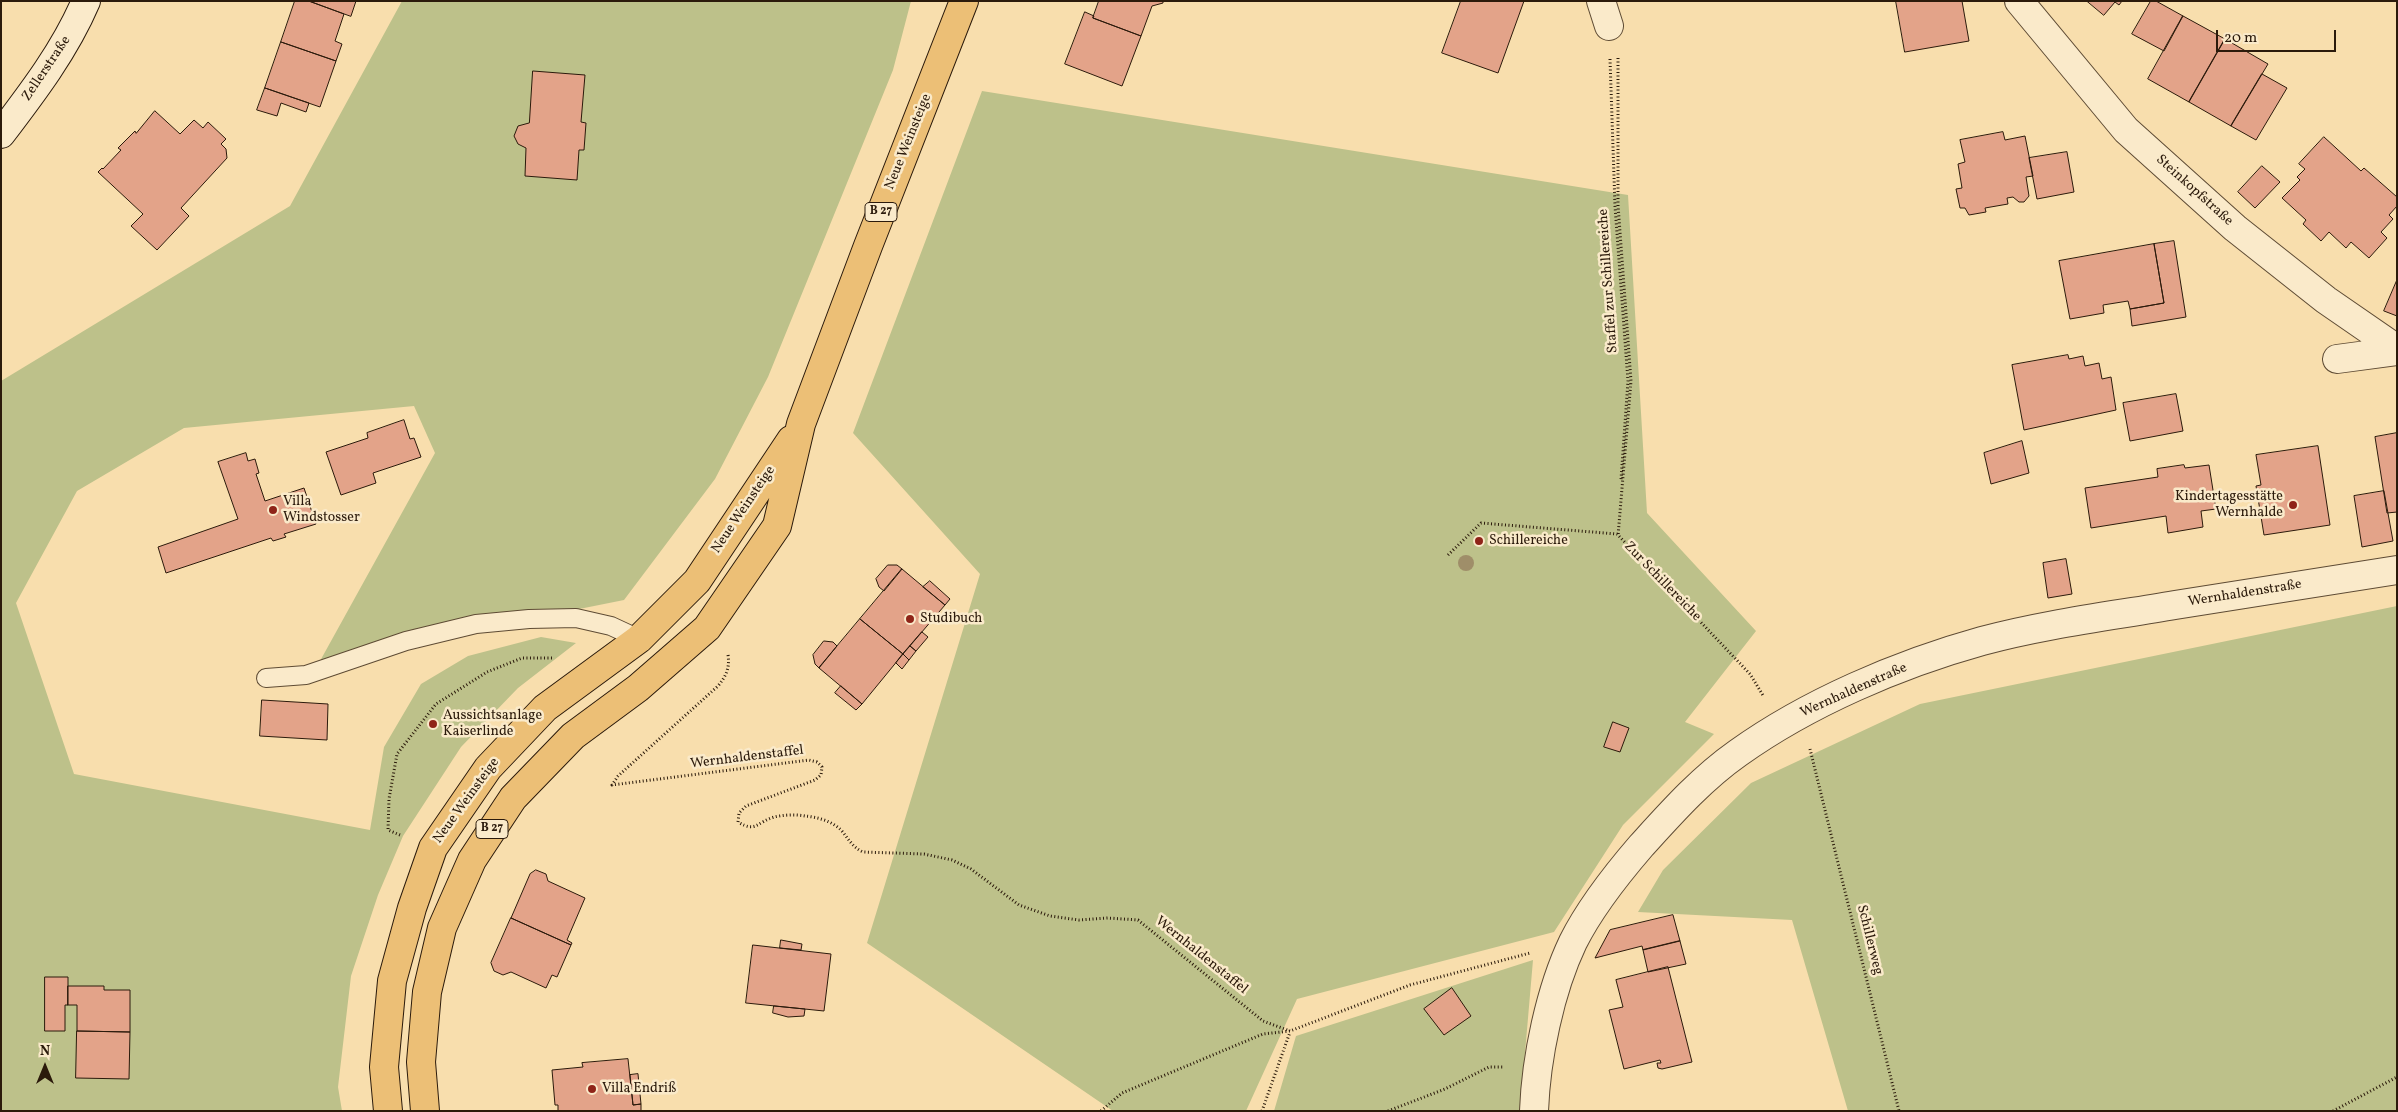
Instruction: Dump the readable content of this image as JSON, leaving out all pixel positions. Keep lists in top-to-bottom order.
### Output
{
  "streets": {
    "main road": ["Neue Weinsteige", "B 27"],
    "street": ["Zellerstraße", "Steinkopfstraße", "Wernhaldenstraße"],
    "path": [
      "Staffel zur Schillereiche",
      "Zur Schillereiche",
      "Wernhaldenstaffel",
      "Schillerweg"
    ]
  },
  "crossings": [
    ["Staffel zur Schillereiche", "Zur Schillereiche"],
    ["Zur Schillereiche", "Wernhaldenstraße"]
  ],
  "places": [
    "Kindertagesstätte Wernhalde",
    "Villa Windstosser",
    "Schillereiche",
    "Studibuch",
    "Aussichtsanlage Kaiserlinde",
    "Villa Endriß"
  ],
  "scale_bar": "20 m",
  "north": "top"
}
